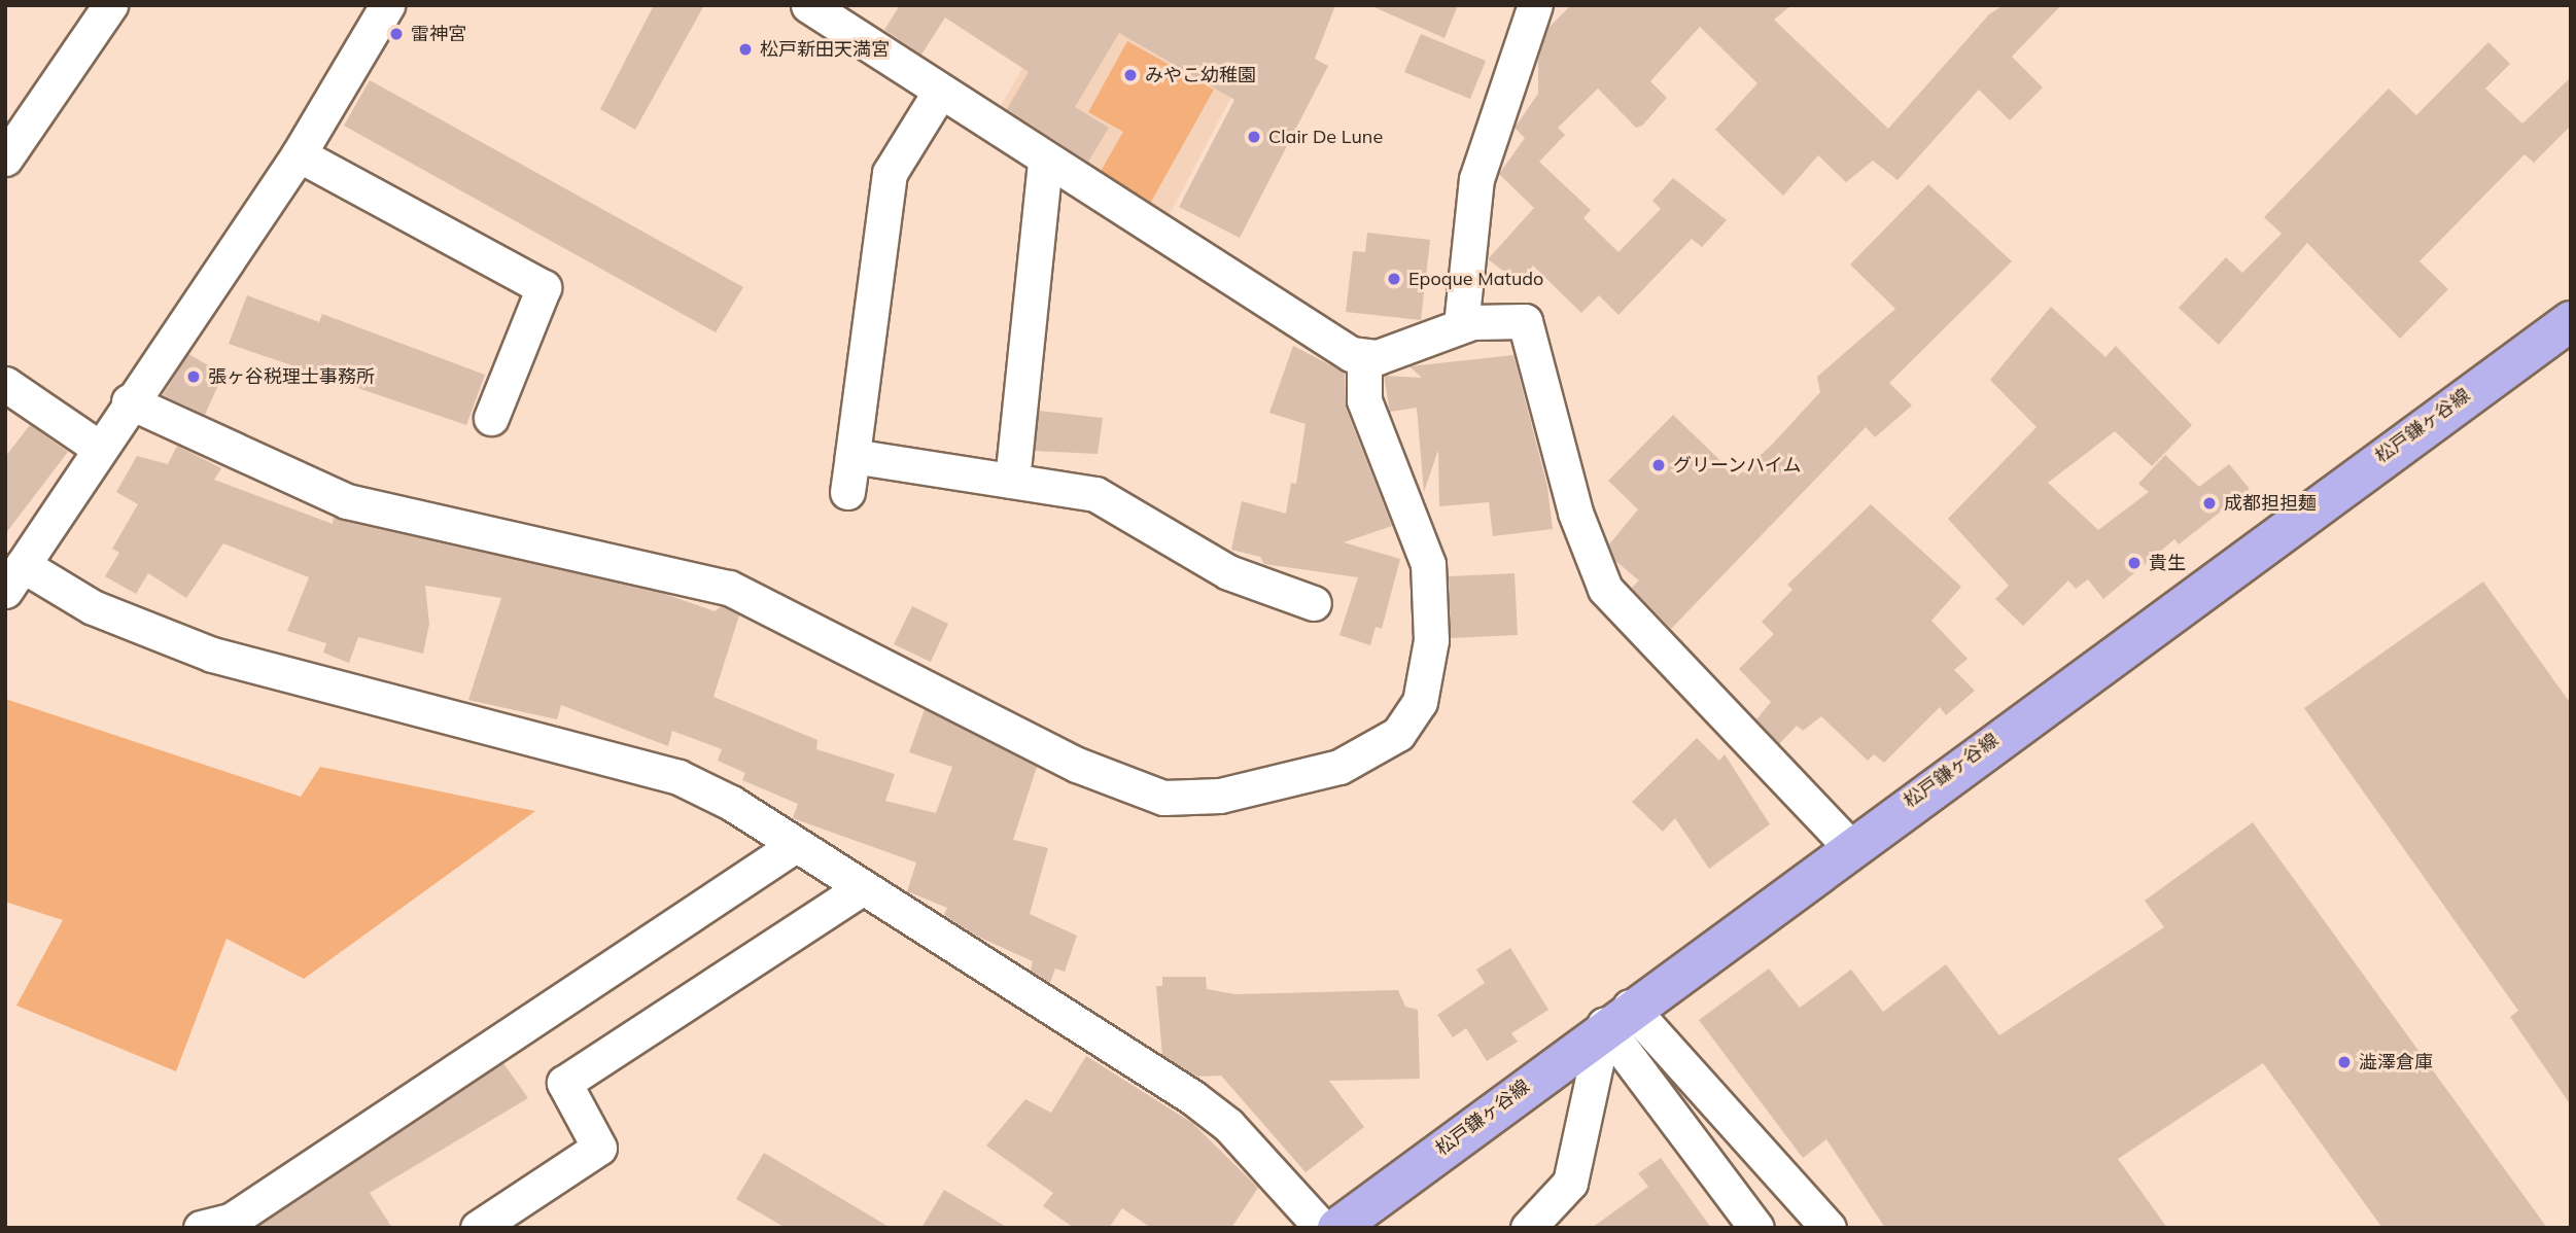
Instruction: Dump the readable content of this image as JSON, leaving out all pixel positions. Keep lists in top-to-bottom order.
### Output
{
  "streets": {
    "main road": ["松戸鎌ヶ谷線"]
  },
  "places": [
    "雷神宮",
    "松戸新田天満宮",
    "みやこ幼稚園",
    "Clair De Lune",
    "Epoque Matudo",
    "張ヶ谷税理士事務所",
    "グリーンハイム",
    "成都担担麺",
    "貴生",
    "澁澤倉庫"
  ]
}
